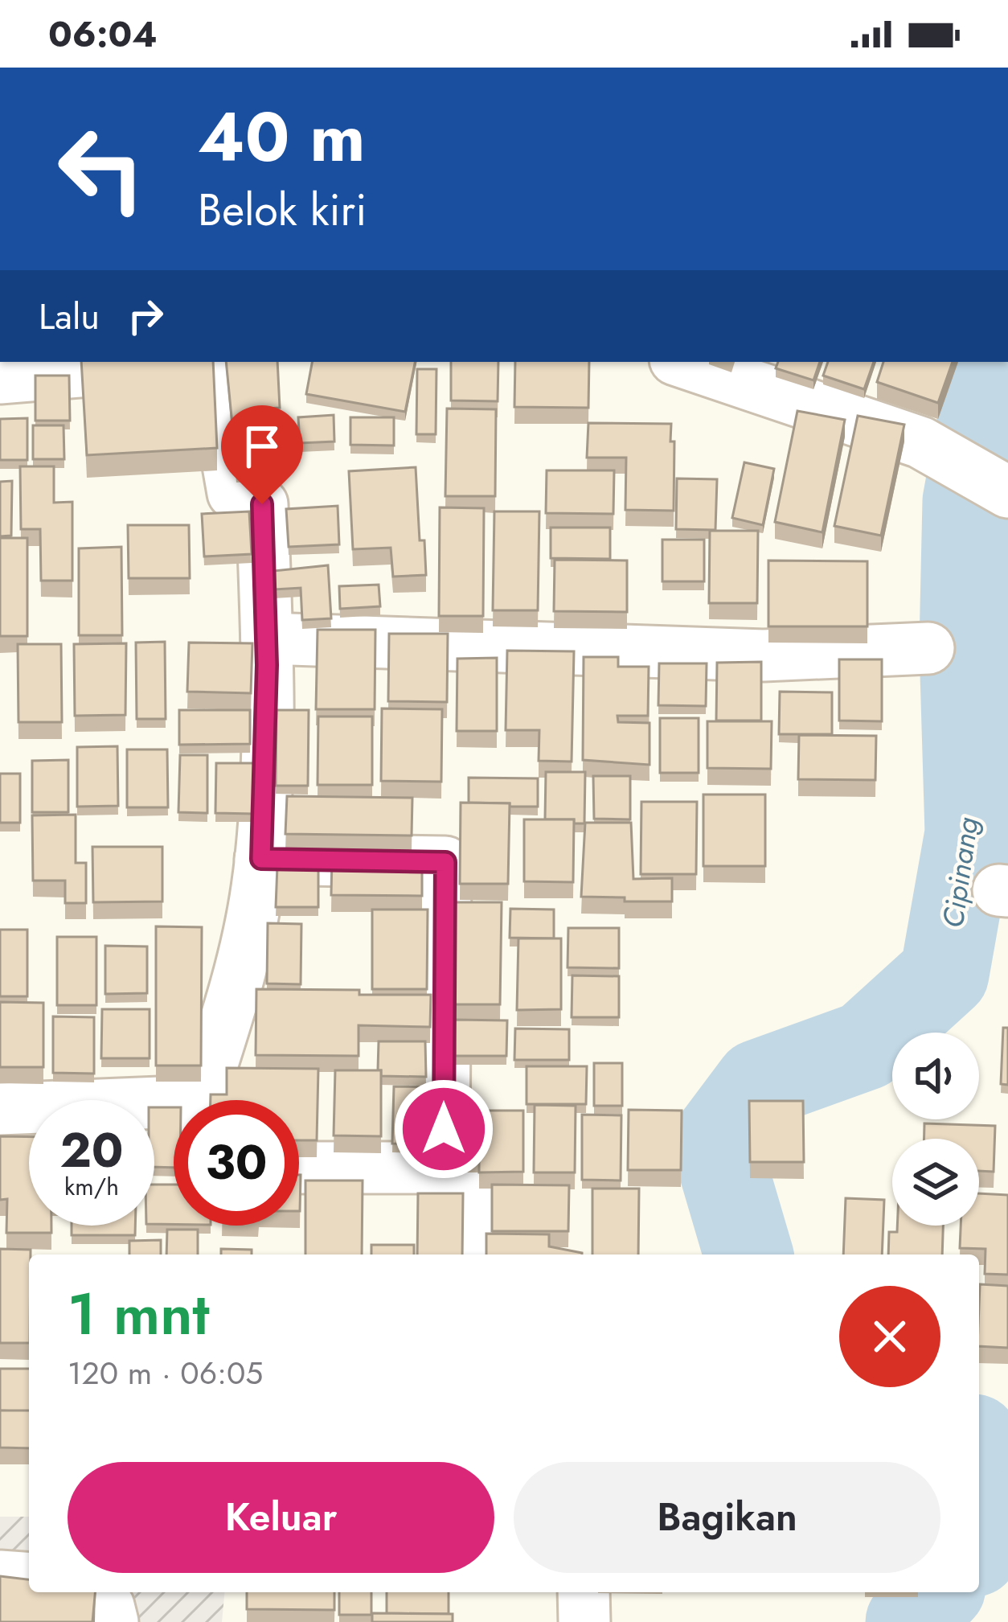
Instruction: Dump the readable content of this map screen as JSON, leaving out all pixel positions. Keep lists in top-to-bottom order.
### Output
{
  "water": ["Cipinang"],
  "page": {
    "status": "06:04",
    "turn": ["40 m", "Belok kiri"],
    "then": "Lalu",
    "speed": "20 km/h",
    "limit": "30",
    "heading": ["1 mnt", "120 m · 06:05"],
    "buttons": ["Keluar", "Bagikan"]
  }
}
